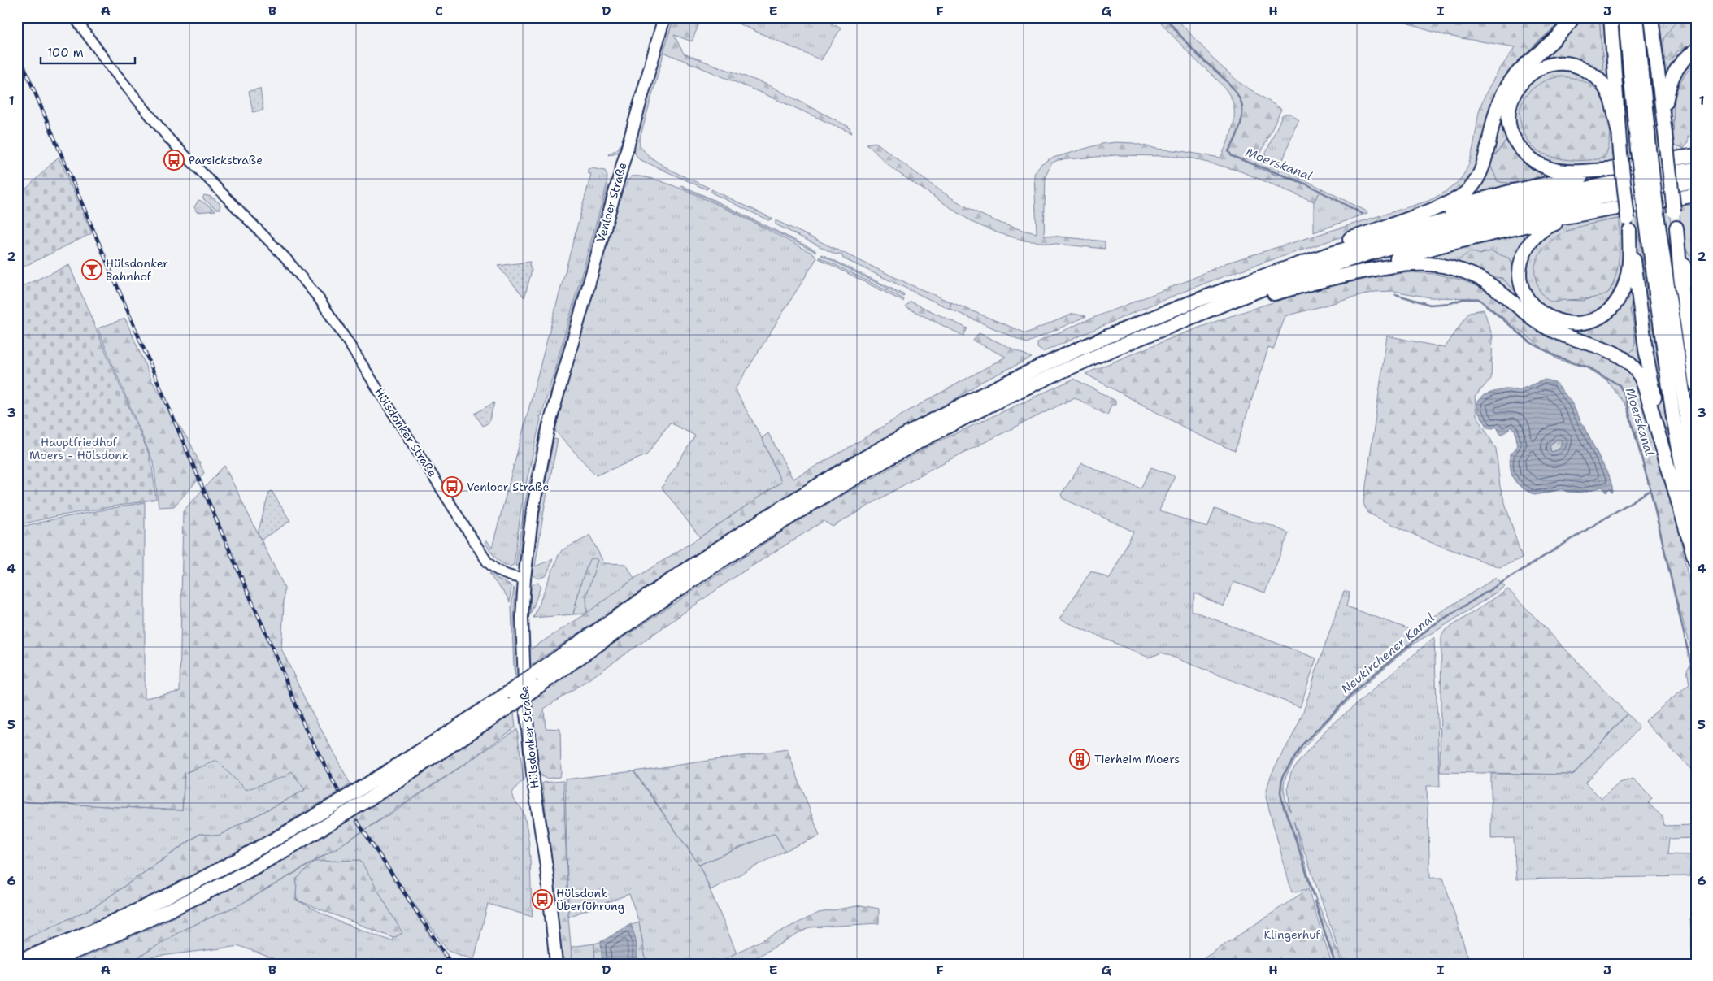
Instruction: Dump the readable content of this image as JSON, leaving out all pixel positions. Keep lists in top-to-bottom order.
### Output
{
  "streets": {
    "main road": ["Venloer Straße", "Hülsdonker Straße"]
  },
  "crossings": [
    ["Venloer Straße", "Hülsdonker Straße"]
  ],
  "water": ["Moerskanal", "Neukirchener Kanal"],
  "parks": ["Hauptfriedhof Moers - Hülsdonk", "Klingerhuf"],
  "places": {
    "bus stop": ["Parsickstraße", "Venloer Straße", "Hülsdonk Überführung"],
    "bar": ["Hülsdonker Bahnhof"],
    "building": ["Tierheim Moers"]
  },
  "scale_bar": "100 m",
  "grid": {
    "columns": [
      "A",
      "B",
      "C",
      "D",
      "E",
      "F",
      "G",
      "H",
      "I",
      "J"
    ],
    "rows": [
      "1",
      "2",
      "3",
      "4",
      "5",
      "6"
    ]
  }
}
